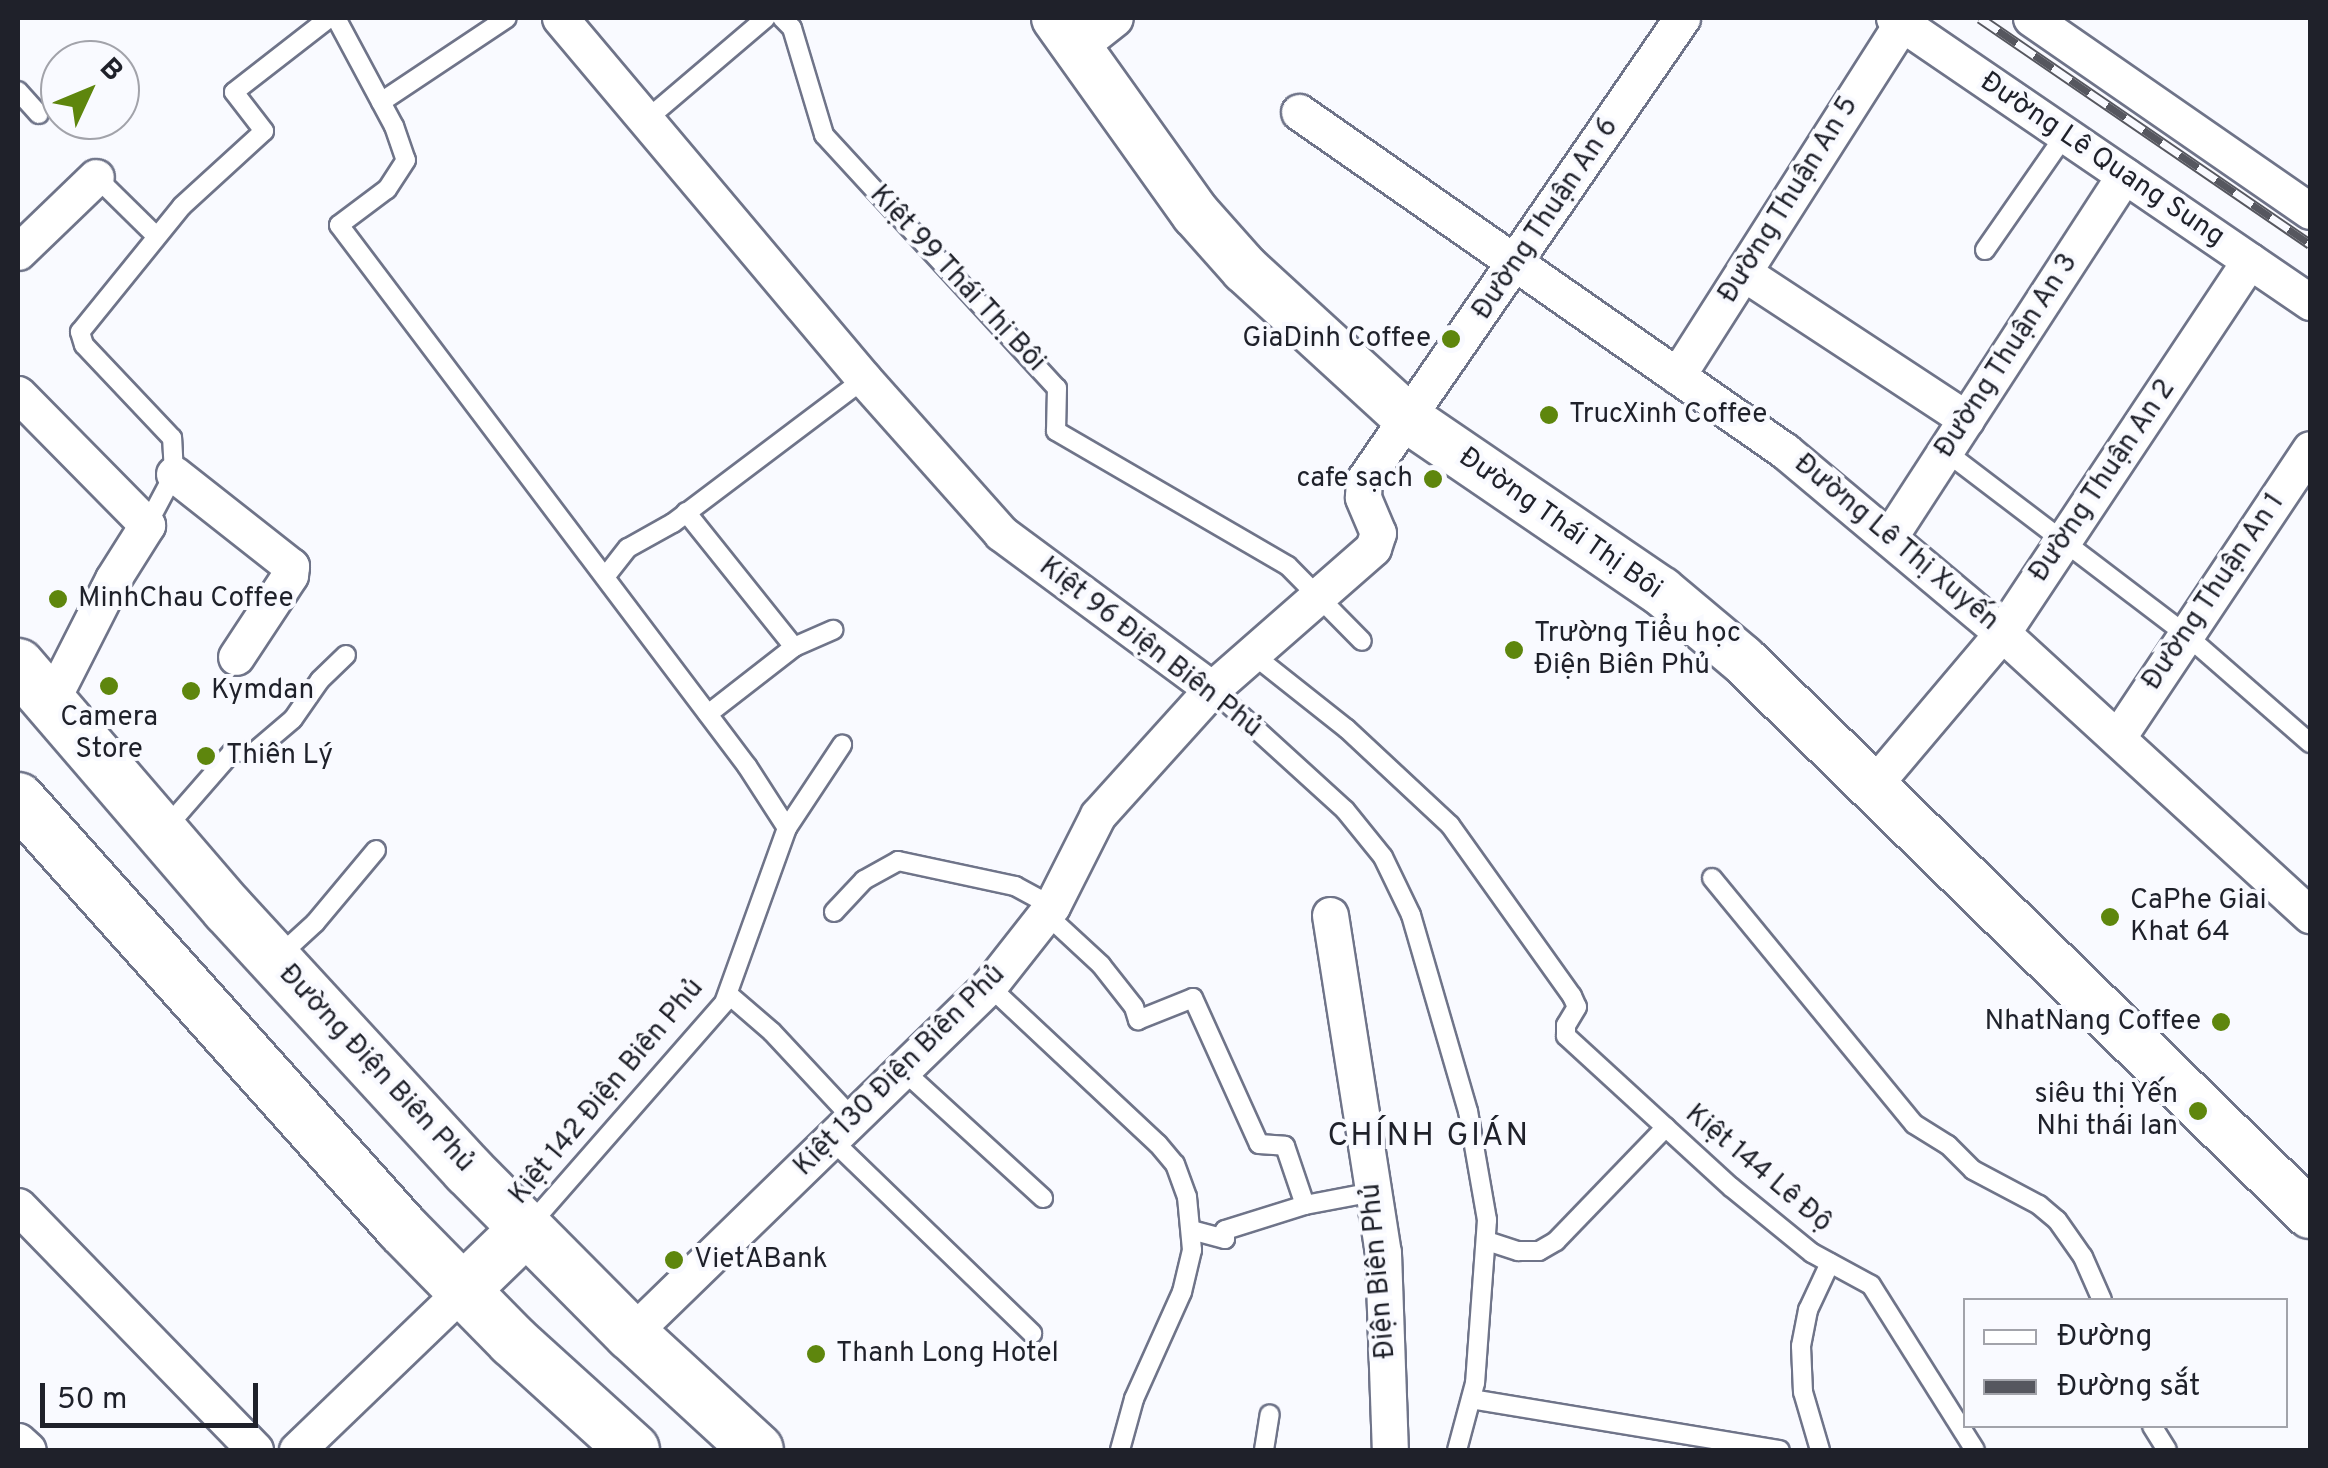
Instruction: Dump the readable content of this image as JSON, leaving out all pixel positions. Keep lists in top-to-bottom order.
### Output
{
  "streets": {
    "main road": ["Đường Điện Biên Phủ"],
    "street": [
      "Đường Lê Quang Sung",
      "Đường Thuận An 5",
      "Đường Thuận An 6",
      "Đường Thuận An 3",
      "Đường Thuận An 2",
      "Đường Thái Thị Bôi",
      "Đường Lê Thị Xuyến",
      "Đường Thuận An 1",
      "Kiệt 96 Điện Biên Phủ",
      "Kiệt 130 Điện Biên Phủ",
      "Điện Biên Phủ"
    ],
    "lane": ["Kiệt 99 Thái Thị Bôi", "Kiệt 142 Điện Biên Phủ", "Kiệt 144 Lê Độ"]
  },
  "crossings": [
    ["Đường Lê Quang Sung", "Đường Thuận An 5"],
    ["Đường Lê Quang Sung", "Đường Thuận An 3"],
    ["Đường Lê Quang Sung", "Đường Thuận An 2"],
    ["Đường Thuận An 5", "Đường Lê Thị Xuyến"],
    ["Đường Thuận An 6", "Đường Thái Thị Bôi"],
    ["Đường Thuận An 6", "Đường Lê Thị Xuyến"],
    ["Đường Thuận An 3", "Đường Lê Thị Xuyến"],
    ["Đường Thuận An 2", "Đường Thái Thị Bôi"],
    ["Đường Thuận An 2", "Đường Lê Thị Xuyến"],
    ["Đường Lê Thị Xuyến", "Đường Thuận An 1"],
    ["Kiệt 96 Điện Biên Phủ", "Kiệt 130 Điện Biên Phủ"],
    ["Đường Điện Biên Phủ", "Kiệt 130 Điện Biên Phủ"],
    ["Đường Điện Biên Phủ", "Kiệt 142 Điện Biên Phủ"]
  ],
  "districts": ["CHÍNH GIÁN"],
  "places": [
    "GiaDinh Coffee",
    "TrucXinh Coffee",
    "cafe sạch",
    "MinhChau Coffee",
    "Trường Tiểu học Điện Biên Phủ",
    "Camera Store",
    "Kymdan",
    "Thiên Lý",
    "CaPhe Giai Khat 64",
    "NhatNang Coffee",
    "siêu thị Yến Nhi thái lan",
    "VietABank",
    "Thanh Long Hotel"
  ],
  "legend": ["Đường", "Đường sắt"],
  "scale_bar": "50 m",
  "north": "top right"
}
